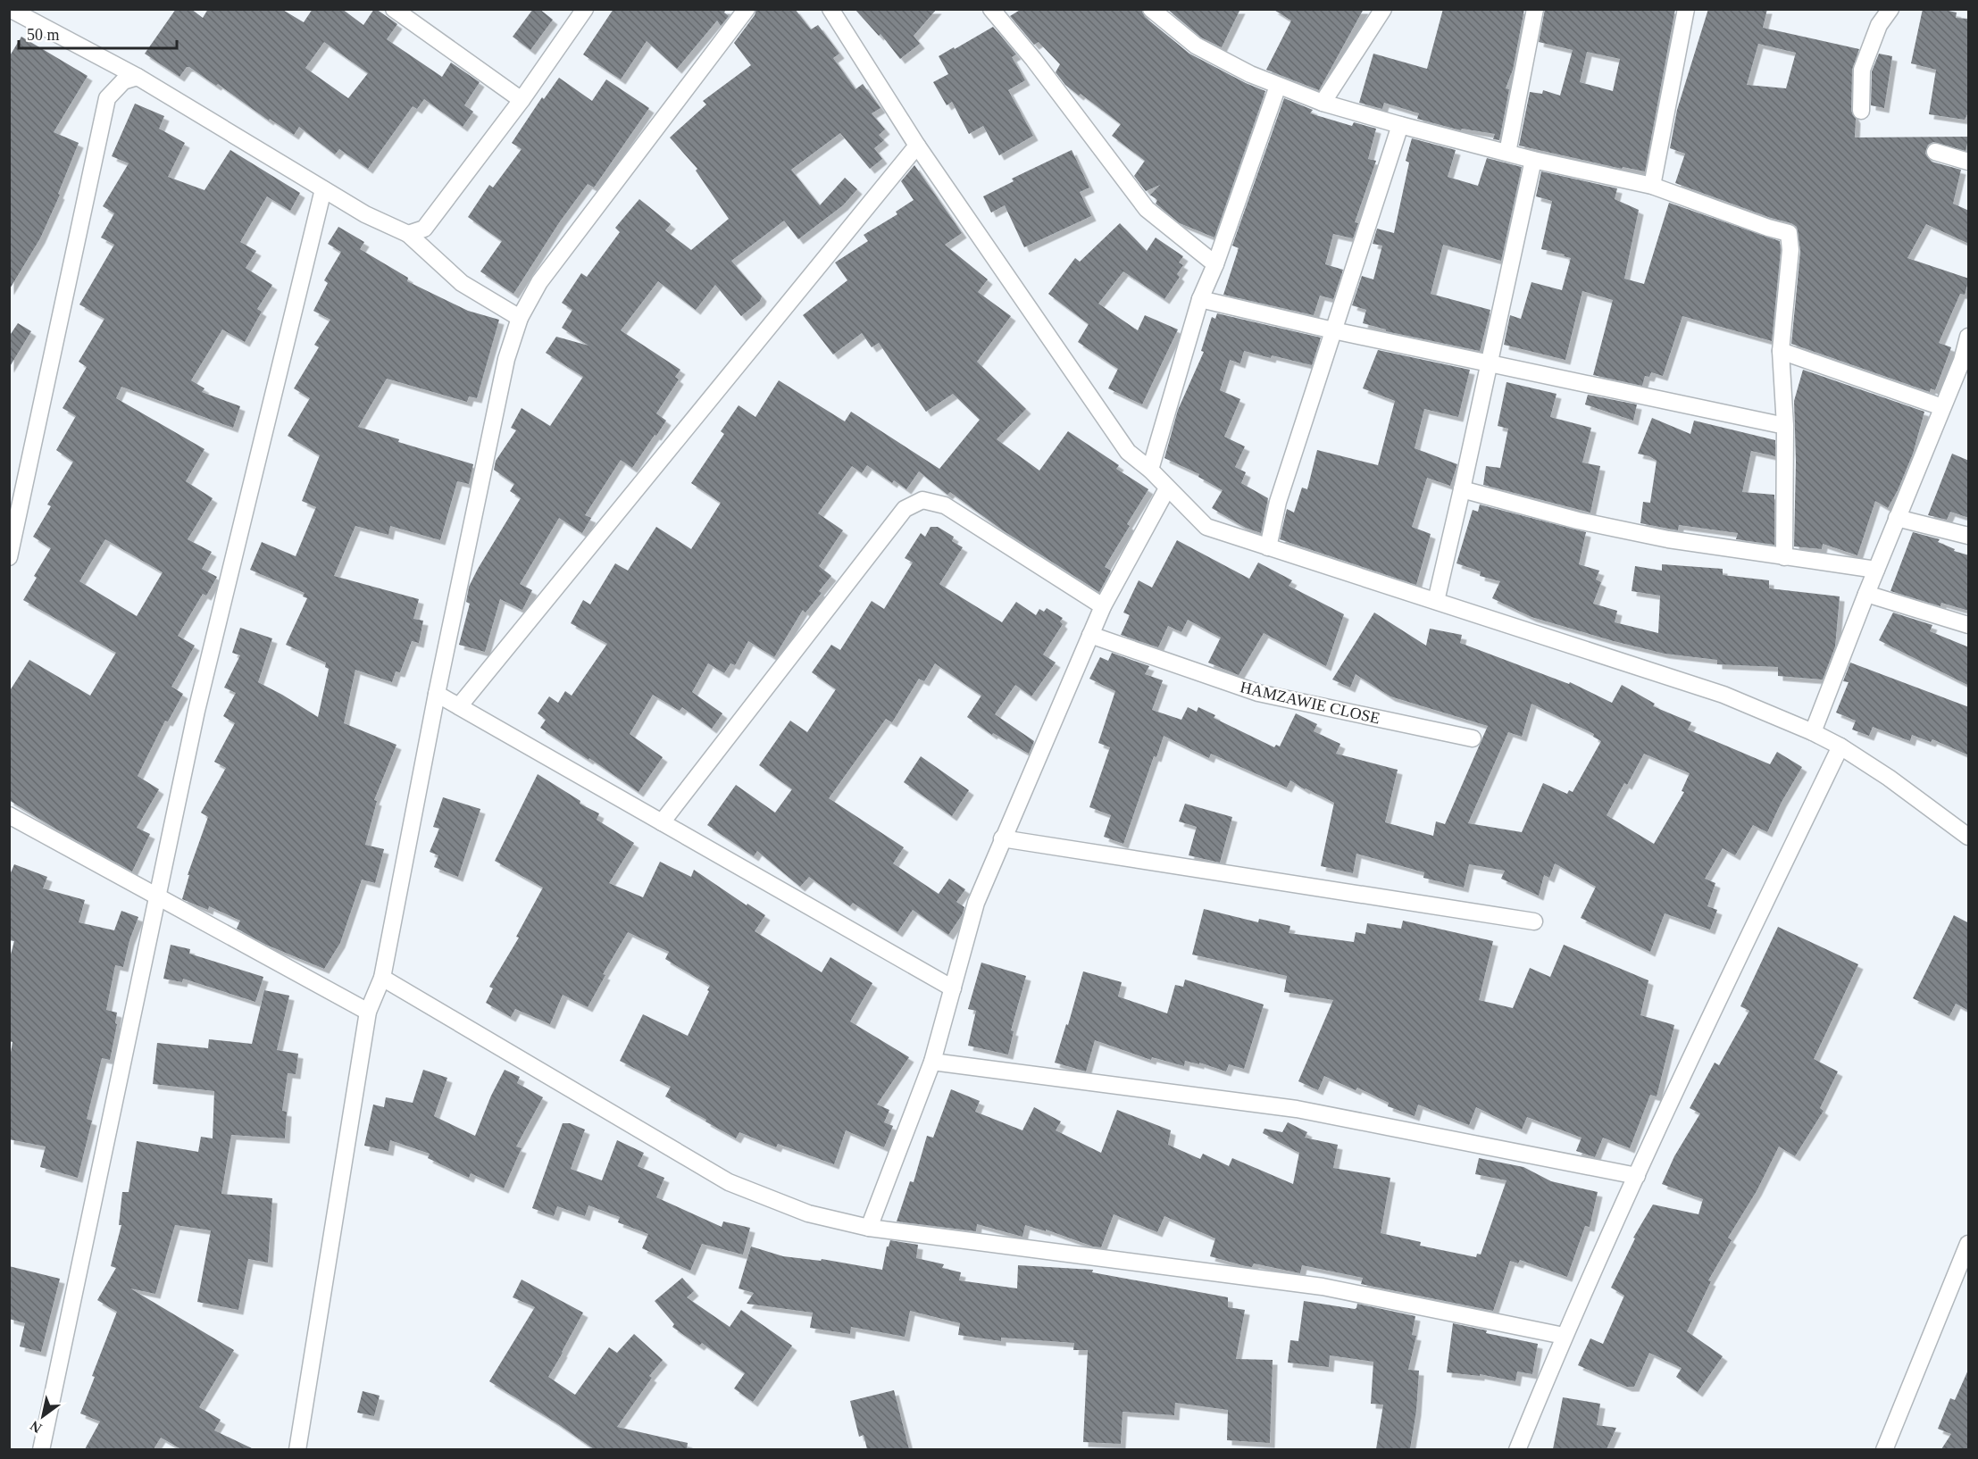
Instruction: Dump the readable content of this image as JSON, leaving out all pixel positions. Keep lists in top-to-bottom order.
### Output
{
  "streets": {
    "street": ["HAMZAWIE CLOSE"]
  },
  "scale_bar": "50 m",
  "north": "bottom left"
}
